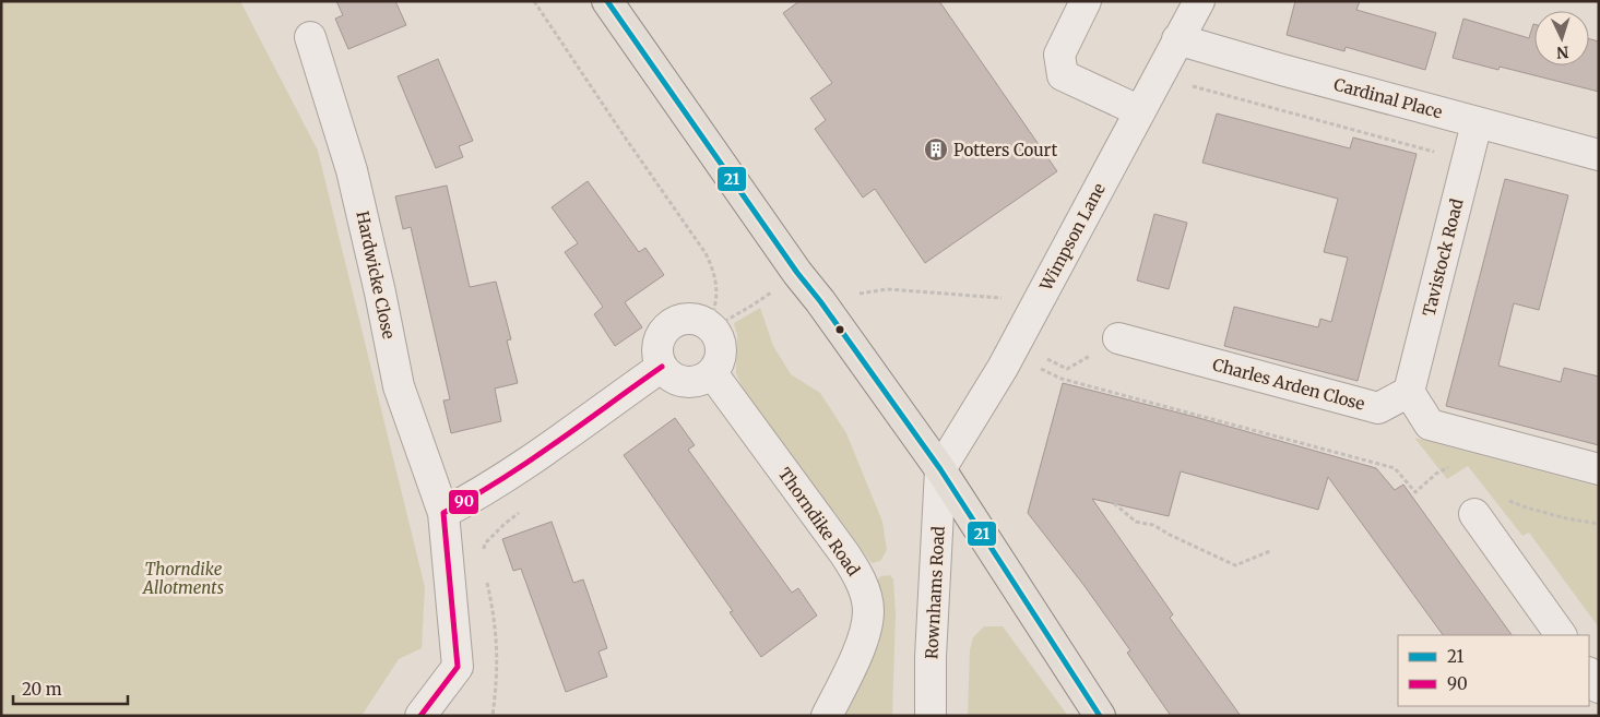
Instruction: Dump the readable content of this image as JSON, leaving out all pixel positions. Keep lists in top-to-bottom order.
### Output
{
  "streets": {
    "street": [
      "Cardinal Place",
      "Wimpson Lane",
      "Tavistock Road",
      "Hardwicke Close",
      "Charles Arden Close",
      "Thorndike Road",
      "Rownhams Road"
    ]
  },
  "crossings": [
    ["Cardinal Place", "Wimpson Lane"],
    ["Cardinal Place", "Tavistock Road"],
    ["Wimpson Lane", "Rownhams Road"],
    ["Tavistock Road", "Charles Arden Close"]
  ],
  "parks": ["Thorndike Allotments"],
  "places": {
    "building": ["Potters Court"]
  },
  "lines": ["transit line 21", "transit line 90"],
  "legend": ["21", "90"],
  "scale_bar": "20 m",
  "north": "bottom"
}
